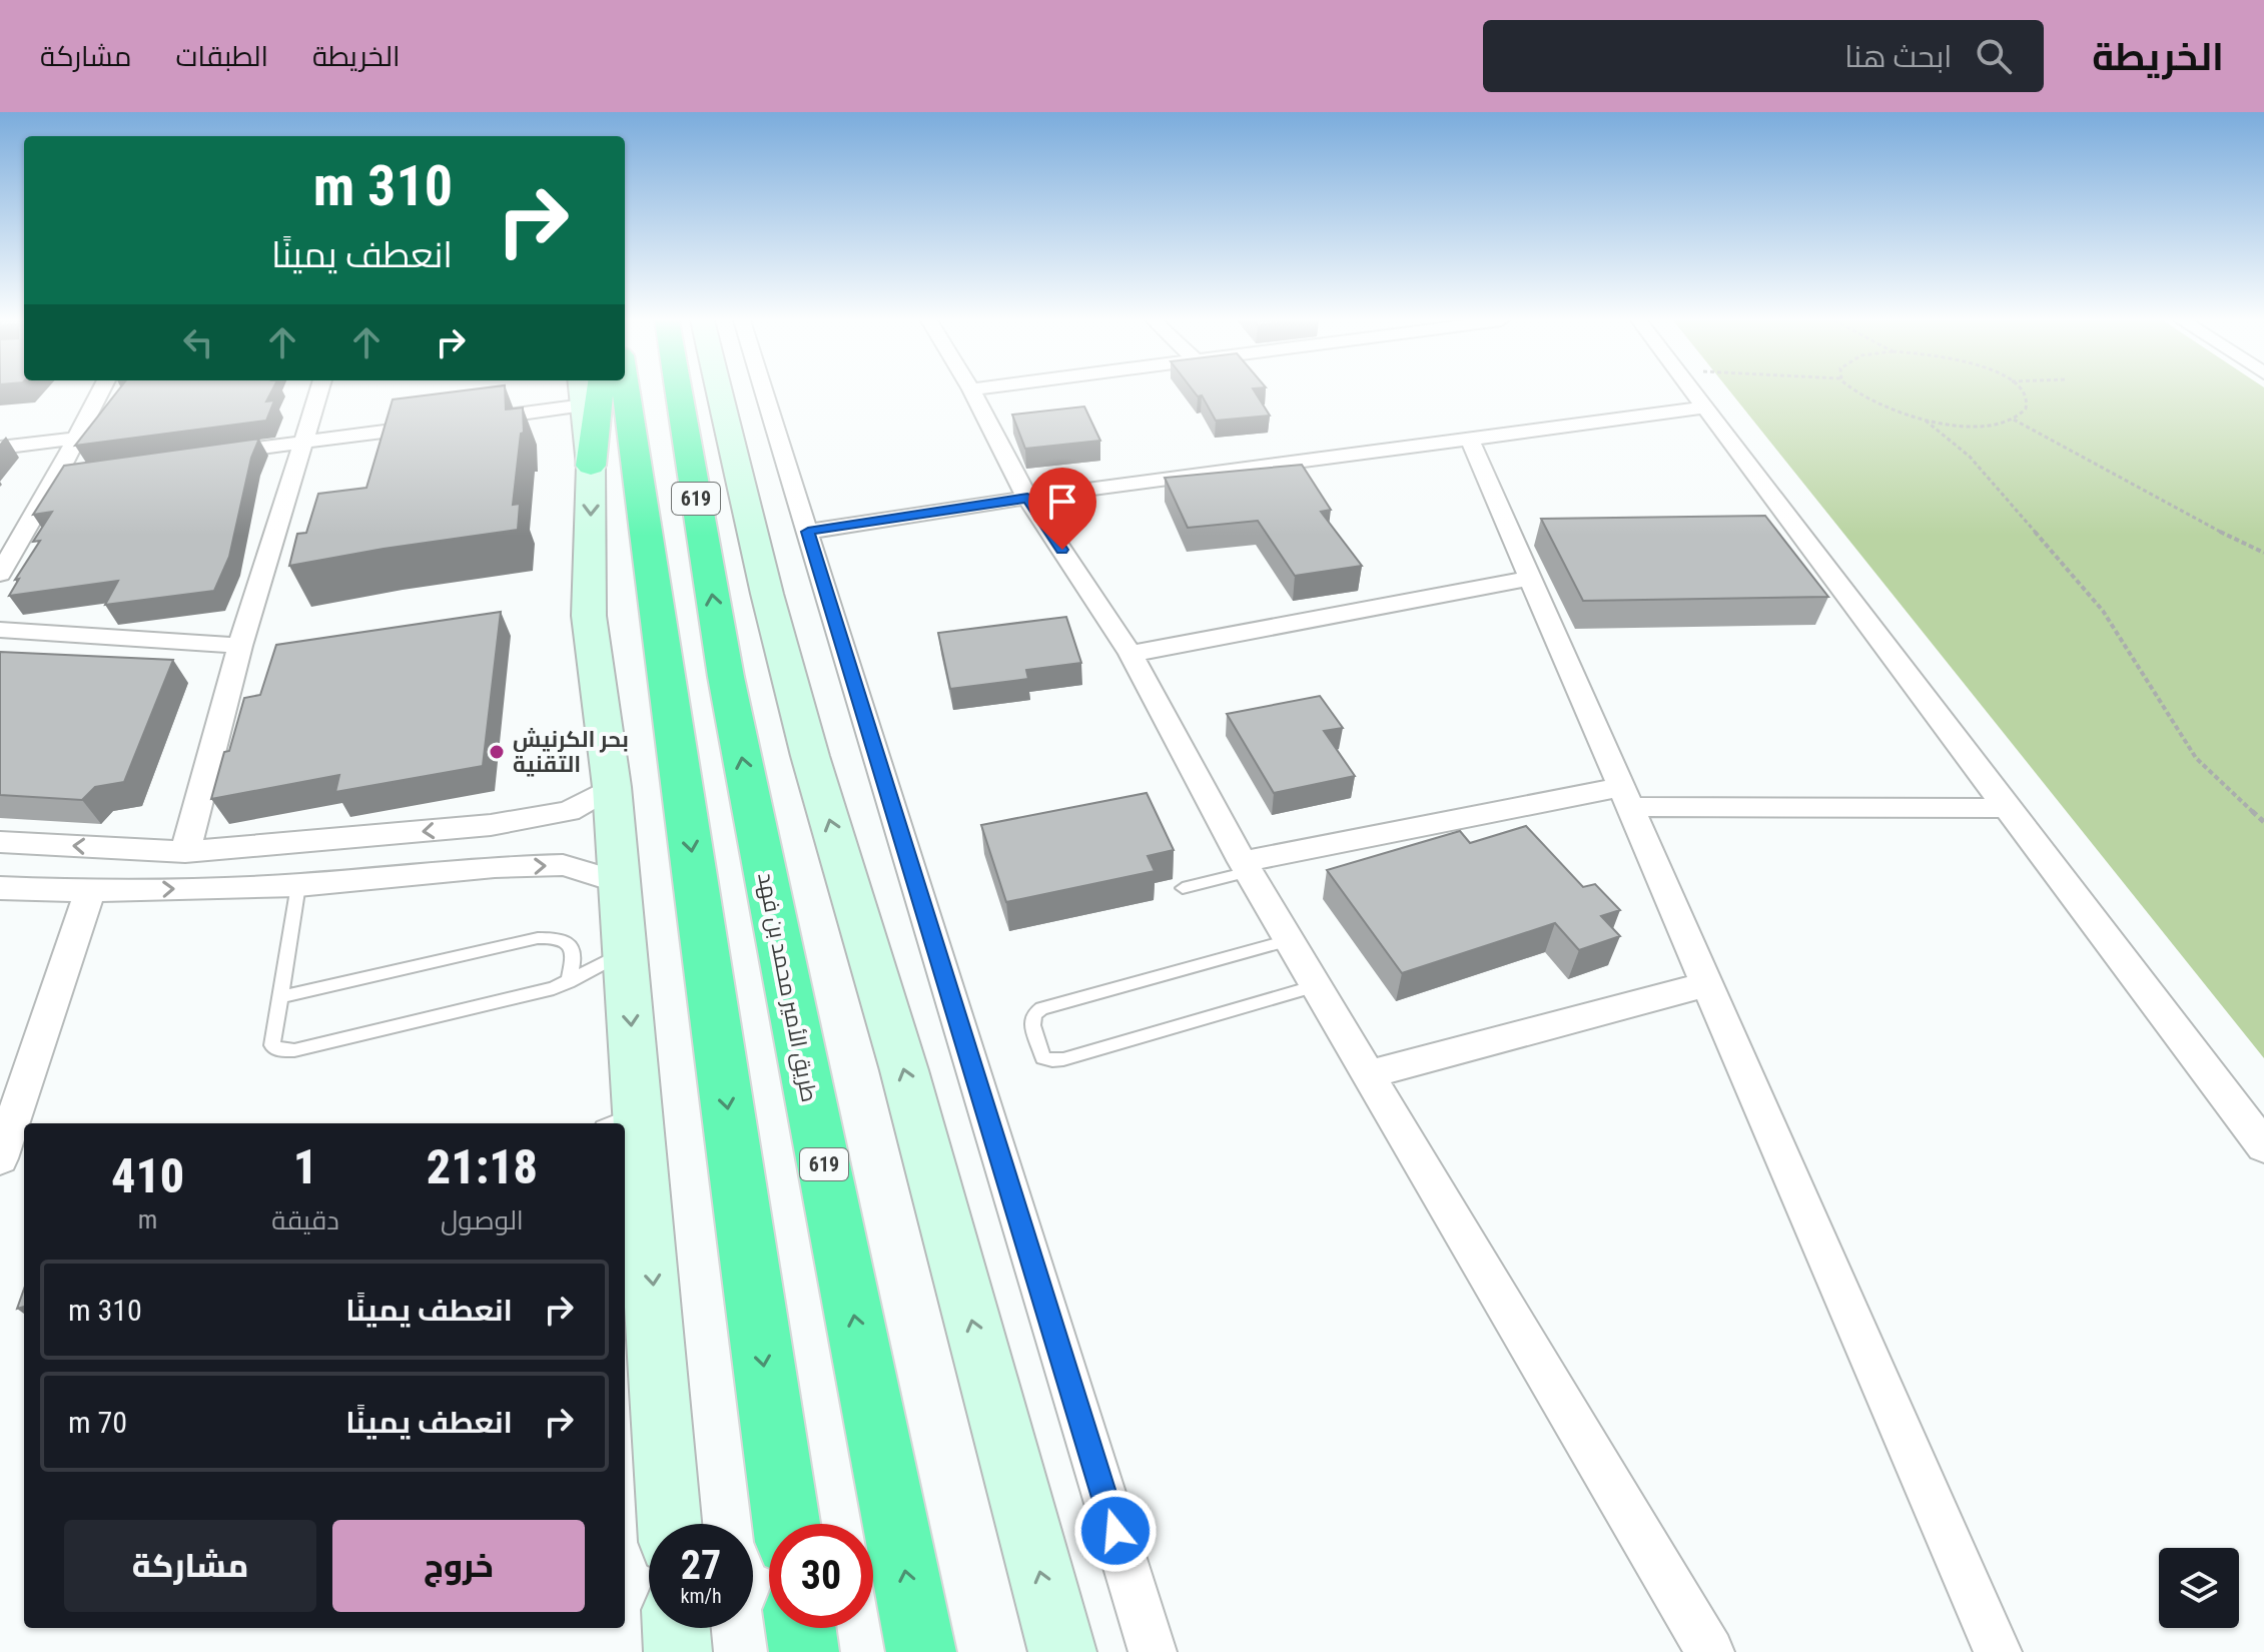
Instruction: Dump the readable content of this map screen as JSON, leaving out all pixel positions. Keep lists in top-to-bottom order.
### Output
{
  "streets": {
    "highway": ["619", "طريق الأمير محمد بن فهد"]
  },
  "places": ["بحر الكرنيش التقنية"],
  "page": {
    "header": "الخريطة",
    "search": "ابحث هنا",
    "nav": ["الخريطة", "الطبقات", "مشاركة"],
    "turn": ["310 m", "انعطف يمينًا"],
    "eta": [
      "21:18",
      "الوصول",
      "1",
      "دقيقة",
      "410",
      "m"
    ],
    "list": [
      {
        "name": "انعطف يمينًا",
        "value": "310 m"
      },
      {
        "name": "انعطف يمينًا",
        "value": "70 m"
      }
    ],
    "buttons": ["خروج", "مشاركة"],
    "speed": "27 km/h",
    "limit": "30"
  }
}
